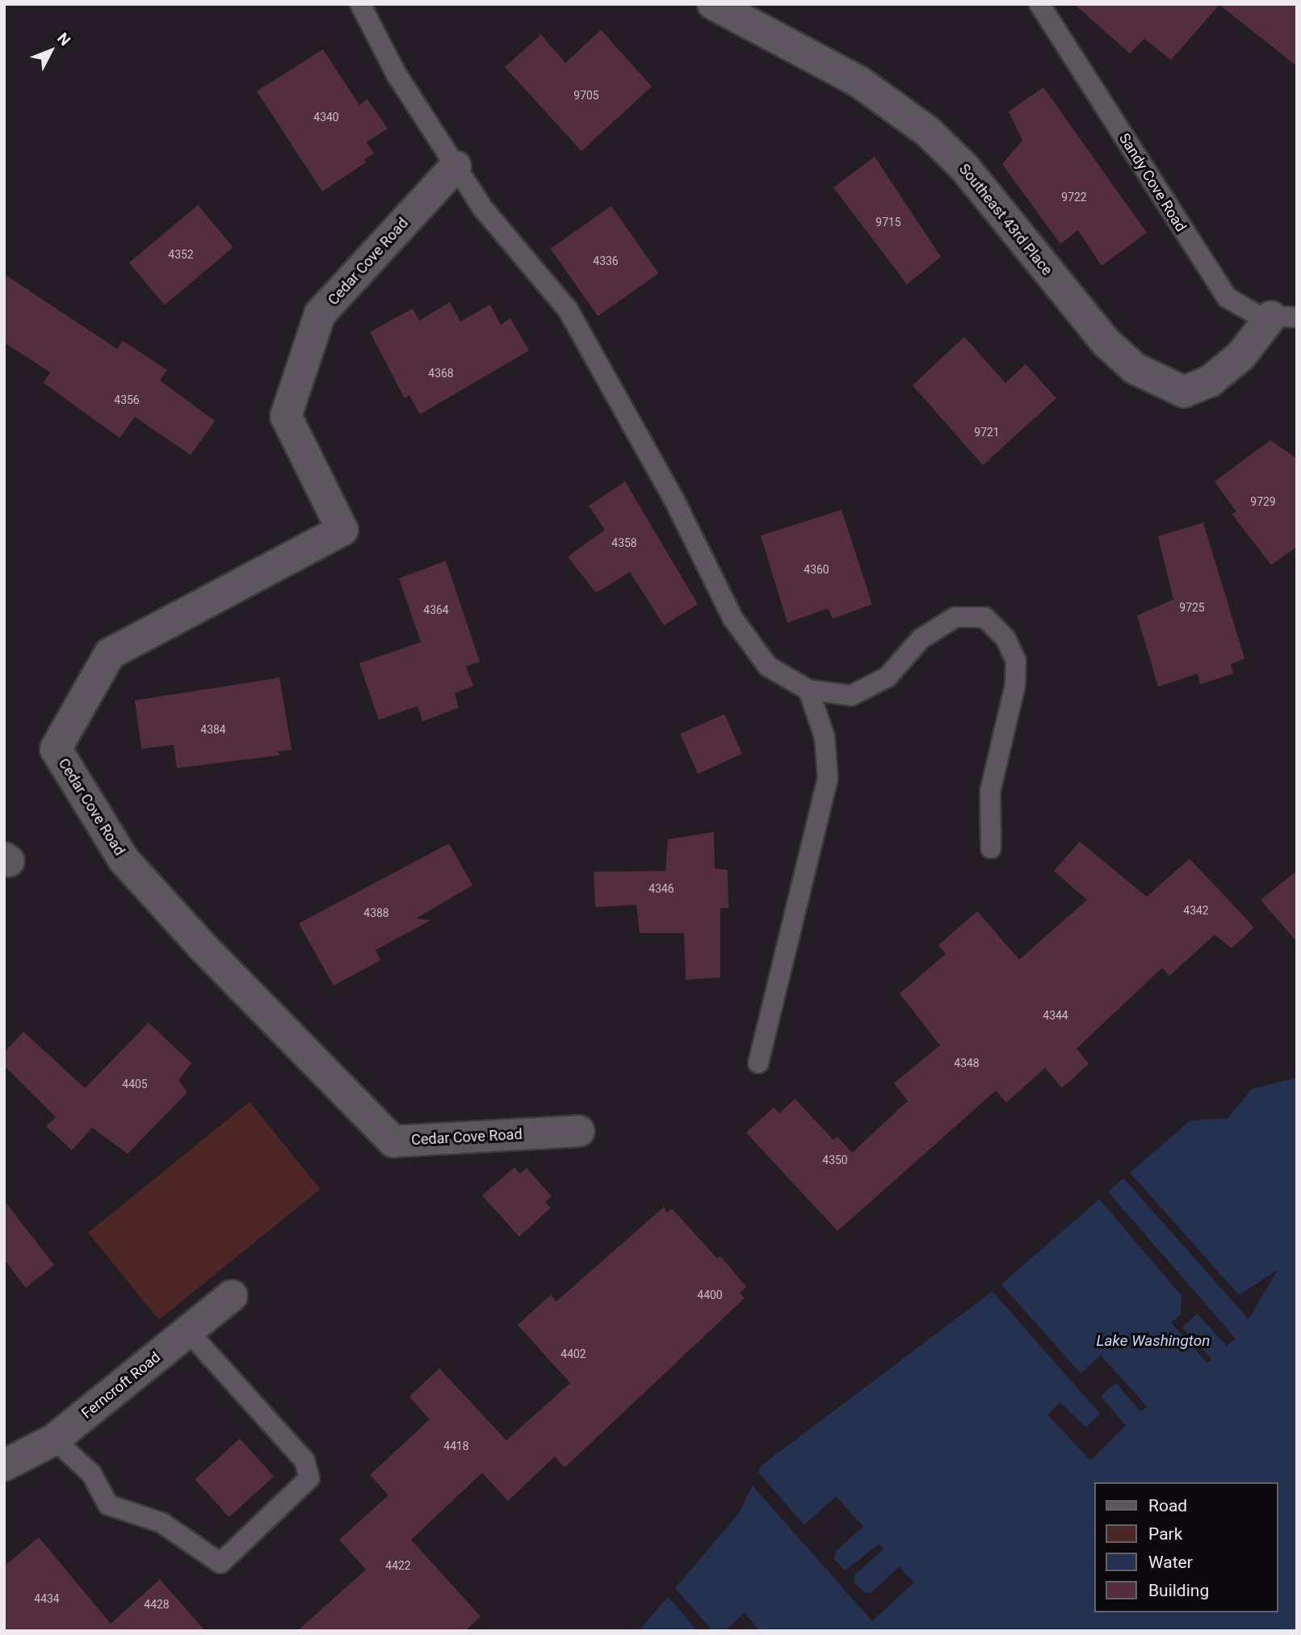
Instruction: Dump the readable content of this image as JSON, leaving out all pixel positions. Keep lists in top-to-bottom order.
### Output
{
  "streets": {
    "street": ["Southeast 43rd Place", "Cedar Cove Road", "Ferncroft Road"],
    "lane": ["Sandy Cove Road"]
  },
  "crossings": [
    ["Sandy Cove Road", "Southeast 43rd Place"]
  ],
  "water": ["Lake Washington"],
  "house_numbers": [
    "9705",
    "4340",
    "9722",
    "9715",
    "4352",
    "4336",
    "4368",
    "4356",
    "9721",
    "9729",
    "4358",
    "4360",
    "9725",
    "4364",
    "4384",
    "4346",
    "4342",
    "4388",
    "4344",
    "4348",
    "4405",
    "4350",
    "4400",
    "4402",
    "4418",
    "4422",
    "4434",
    "4428"
  ],
  "legend": [
    "Road",
    "Park",
    "Water",
    "Building"
  ],
  "north": "top right"
}
